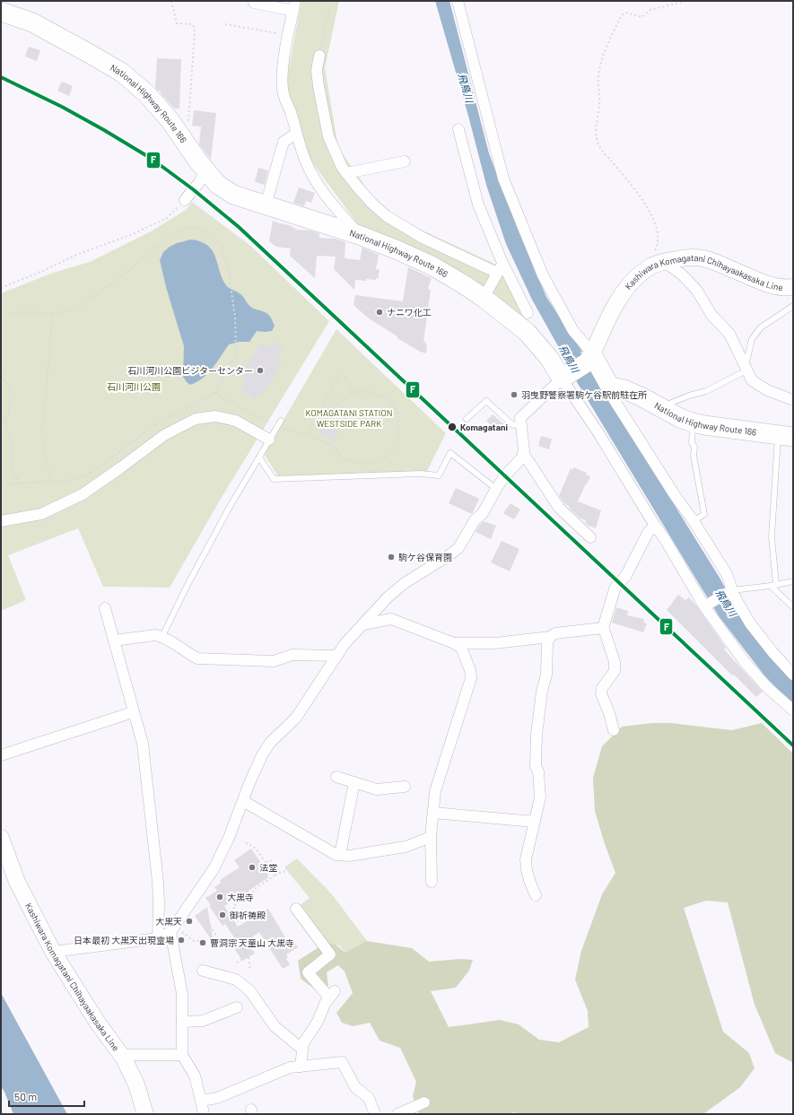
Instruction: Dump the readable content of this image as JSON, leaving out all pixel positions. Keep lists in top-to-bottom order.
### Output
{
  "streets": {
    "highway": ["National Highway Route 166"],
    "main road": ["Kashiwara Komagatani Chihayaakasaka Line"]
  },
  "water": ["飛鳥川"],
  "parks": ["石川河川公園", "KOMAGATANI STATION WESTSIDE PARK"],
  "places": [
    "ナニワ化工",
    "石川河川公園ビジターセンター",
    "羽曳野警察署駒ケ谷駅前駐在所",
    "Komagatani",
    "駒ケ谷保育園",
    "法堂",
    "大黒寺",
    "御祈祷殿",
    "大黒天",
    "日本最初 大黒天出現霊場",
    "曹洞宗 天童山 大黒寺"
  ],
  "lines": ["transit line F"],
  "scale_bar": "50 m"
}
